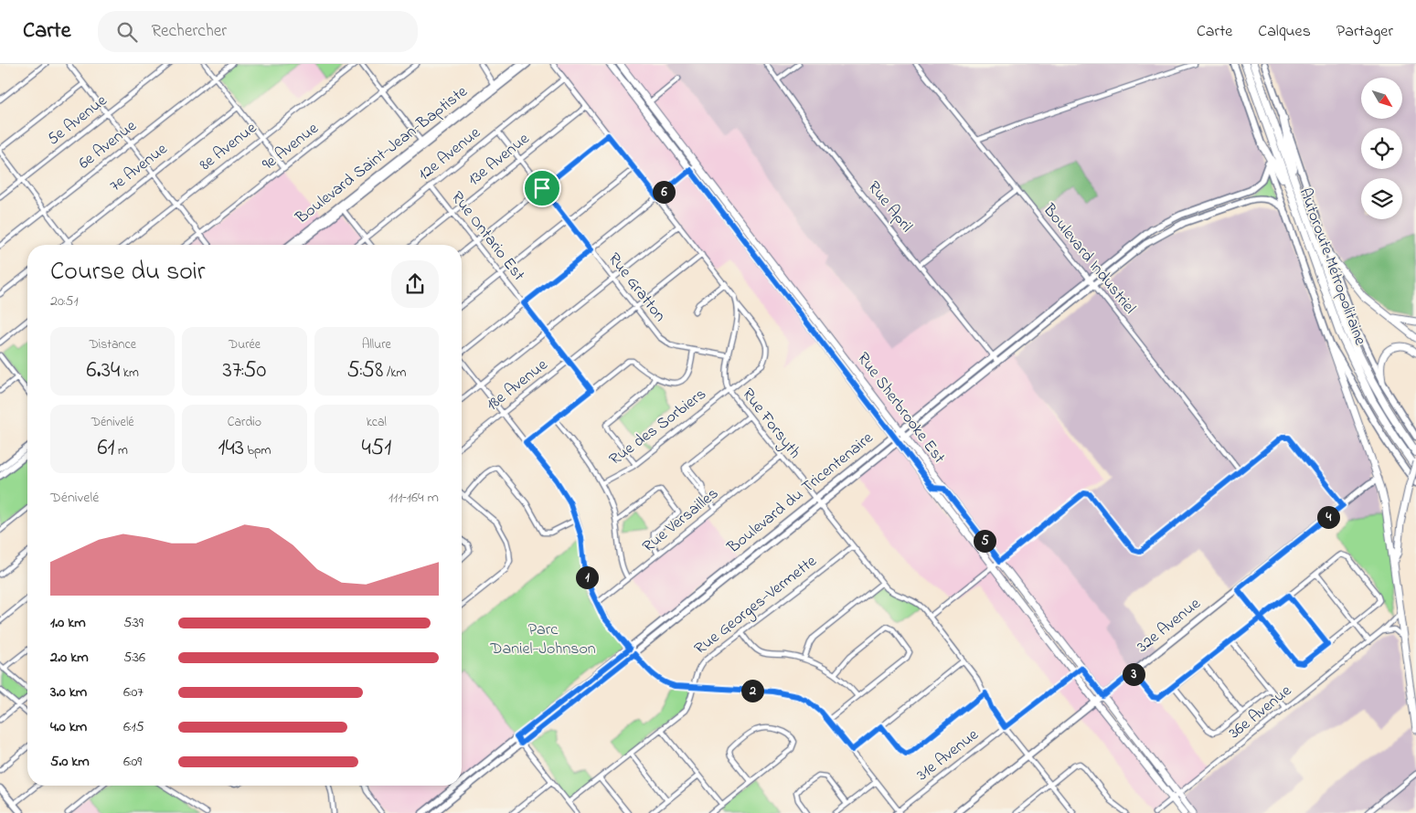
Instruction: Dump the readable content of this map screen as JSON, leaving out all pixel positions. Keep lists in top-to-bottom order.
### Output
{
  "streets": {
    "highway": ["Autoroute Métropolitaine"],
    "main road": ["Rue Sherbrooke Est"],
    "street": [
      "5e Avenue",
      "6e Avenue",
      "8e Avenue",
      "9e Avenue",
      "12e Avenue",
      "Boulevard Saint-Jean-Baptiste",
      "13e Avenue",
      "7e Avenue",
      "Rue April",
      "Rue Ontario Est",
      "Boulevard Industriel",
      "Rue Gratton",
      "18e Avenue",
      "Rue Forsyth",
      "Rue des Sorbiers",
      "Boulevard du Tricentenaire",
      "Rue Versailles",
      "Rue Georges-Vermette",
      "32e Avenue",
      "36e Avenue",
      "31e Avenue"
    ]
  },
  "crossings": [
    ["12e Avenue", "Rue Ontario Est"],
    ["12e Avenue", "Rue Gratton"],
    ["13e Avenue", "Rue Ontario Est"],
    ["13e Avenue", "Rue Gratton"],
    ["Rue April", "Boulevard du Tricentenaire"],
    ["Rue Ontario Est", "18e Avenue"],
    ["Boulevard Industriel", "Boulevard du Tricentenaire"],
    ["Rue Gratton", "18e Avenue"],
    ["Rue Gratton", "Rue Forsyth"],
    ["Rue Sherbrooke Est", "Boulevard du Tricentenaire"],
    ["Rue Sherbrooke Est", "32e Avenue"],
    ["Rue Sherbrooke Est", "36e Avenue"],
    ["Rue Sherbrooke Est", "31e Avenue"],
    ["Rue Forsyth", "Rue des Sorbiers"],
    ["Rue Forsyth", "Boulevard du Tricentenaire"],
    ["Rue Forsyth", "Rue Versailles"],
    ["Rue Forsyth", "Rue Georges-Vermette"],
    ["Rue Forsyth", "32e Avenue"],
    ["Rue Forsyth", "31e Avenue"]
  ],
  "parks": ["Parc Daniel-Johnson"],
  "north": "bottom right",
  "page": {
    "header": "Carte",
    "search": "Rechercher",
    "nav": ["Carte", "Calques", "Partager"],
    "pins": [
      "6",
      "4",
      "5",
      "1",
      "3",
      "2"
    ],
    "heading": ["Course du soir", "20:51"],
    "stats": [
      ["Distance", "6.34 km"],
      ["Durée", "37:50"],
      ["Allure", "5:58 /km"],
      ["Dénivelé", "61 m"],
      ["Cardio", "143 bpm"],
      ["kcal", "451"]
    ],
    "chart": ["Dénivelé", "111–164 m"],
    "list": [
      {
        "name": "1.0 km",
        "note": "5:39"
      },
      {
        "name": "2.0 km",
        "note": "5:36"
      },
      {
        "name": "3.0 km",
        "note": "6:07"
      },
      {
        "name": "4.0 km",
        "note": "6:15"
      },
      {
        "name": "5.0 km",
        "note": "6:09"
      }
    ]
  }
}
